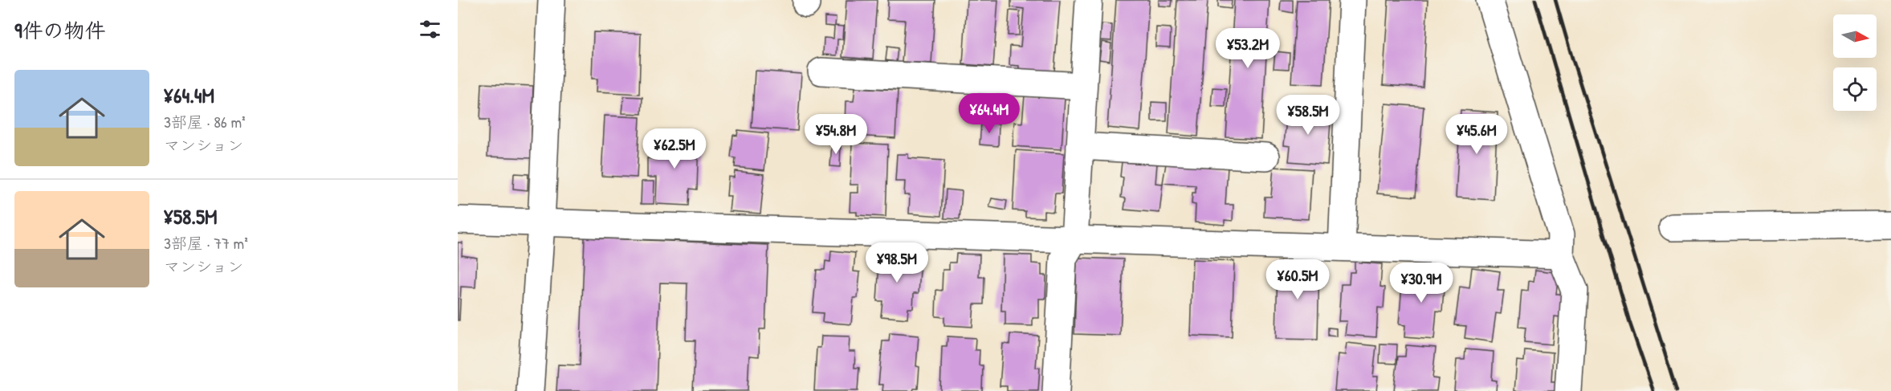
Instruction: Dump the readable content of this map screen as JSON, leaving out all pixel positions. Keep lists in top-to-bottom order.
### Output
{
  "north": "right",
  "page": {
    "heading": "9件の物件",
    "price": [
      "¥53.2M",
      "¥64.4M",
      "¥58.5M",
      "¥54.8M",
      "¥45.6M",
      "¥62.5M",
      "¥98.5M",
      "¥60.5M",
      "¥30.9M"
    ],
    "list": [
      {
        "name": "¥64.4M",
        "note": "3部屋 · 86 m² · マンション"
      },
      {
        "name": "¥58.5M",
        "note": "3部屋 · 77 m² · マンション"
      }
    ]
  }
}
